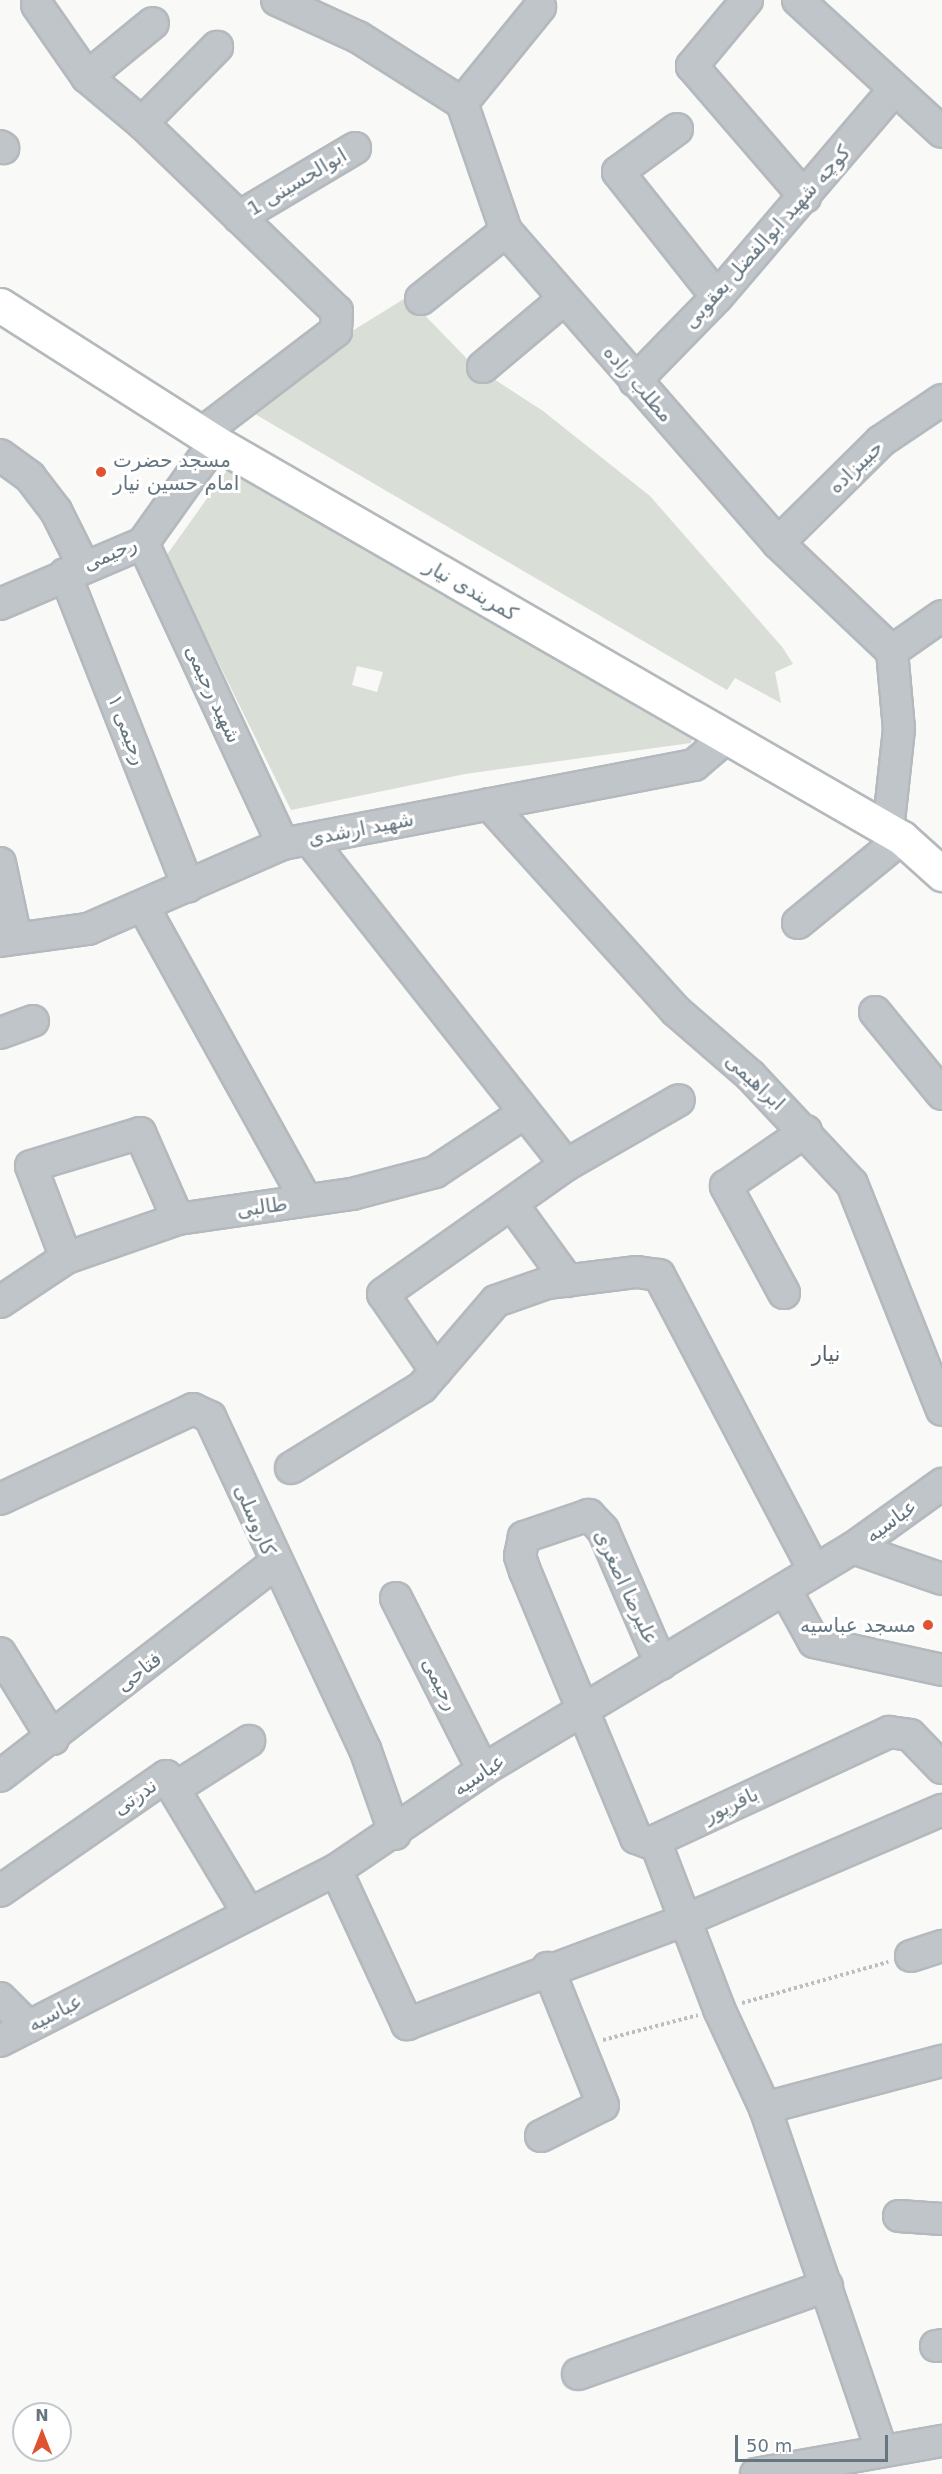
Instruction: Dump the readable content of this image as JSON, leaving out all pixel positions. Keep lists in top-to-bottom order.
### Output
{
  "streets": {
    "main road": ["کمربندی نیار"],
    "street": [
      "ابوالحسینی 1",
      "کوچه شهید ابوالفضل یعقوبی",
      "مطلب زاده",
      "حبیبزاده",
      "رحیمی",
      "شهید رحیمی",
      "رحیمی ۱",
      "شهید ارشدی",
      "ابراهیمی",
      "طالبی",
      "کاروسلی",
      "عباسیه",
      "علیرضا اصغری",
      "فتاحی",
      "ندرتی",
      "باقرپور"
    ]
  },
  "crossings": [
    ["ابوالحسینی 1", "رحیمی"],
    ["کوچه شهید ابوالفضل یعقوبی", "مطلب زاده"],
    ["مطلب زاده", "حبیبزاده"],
    ["رحیمی", "کمربندی نیار"],
    ["رحیمی", "شهید رحیمی"],
    ["رحیمی", "رحیمی ۱"],
    ["رحیمی", "عباسیه"],
    ["کمربندی نیار", "شهید ارشدی"],
    ["شهید رحیمی", "شهید ارشدی"],
    ["شهید رحیمی", "طالبی"],
    ["رحیمی ۱", "شهید ارشدی"],
    ["شهید ارشدی", "ابراهیمی"],
    ["کاروسلی", "عباسیه"],
    ["کاروسلی", "فتاحی"],
    ["عباسیه", "علیرضا اصغری"],
    ["عباسیه", "ندرتی"]
  ],
  "districts": ["نیار"],
  "places": ["مسجد حضرت امام حسین نیار", "مسجد عباسیه"],
  "scale_bar": "50 m",
  "north": "top"
}
